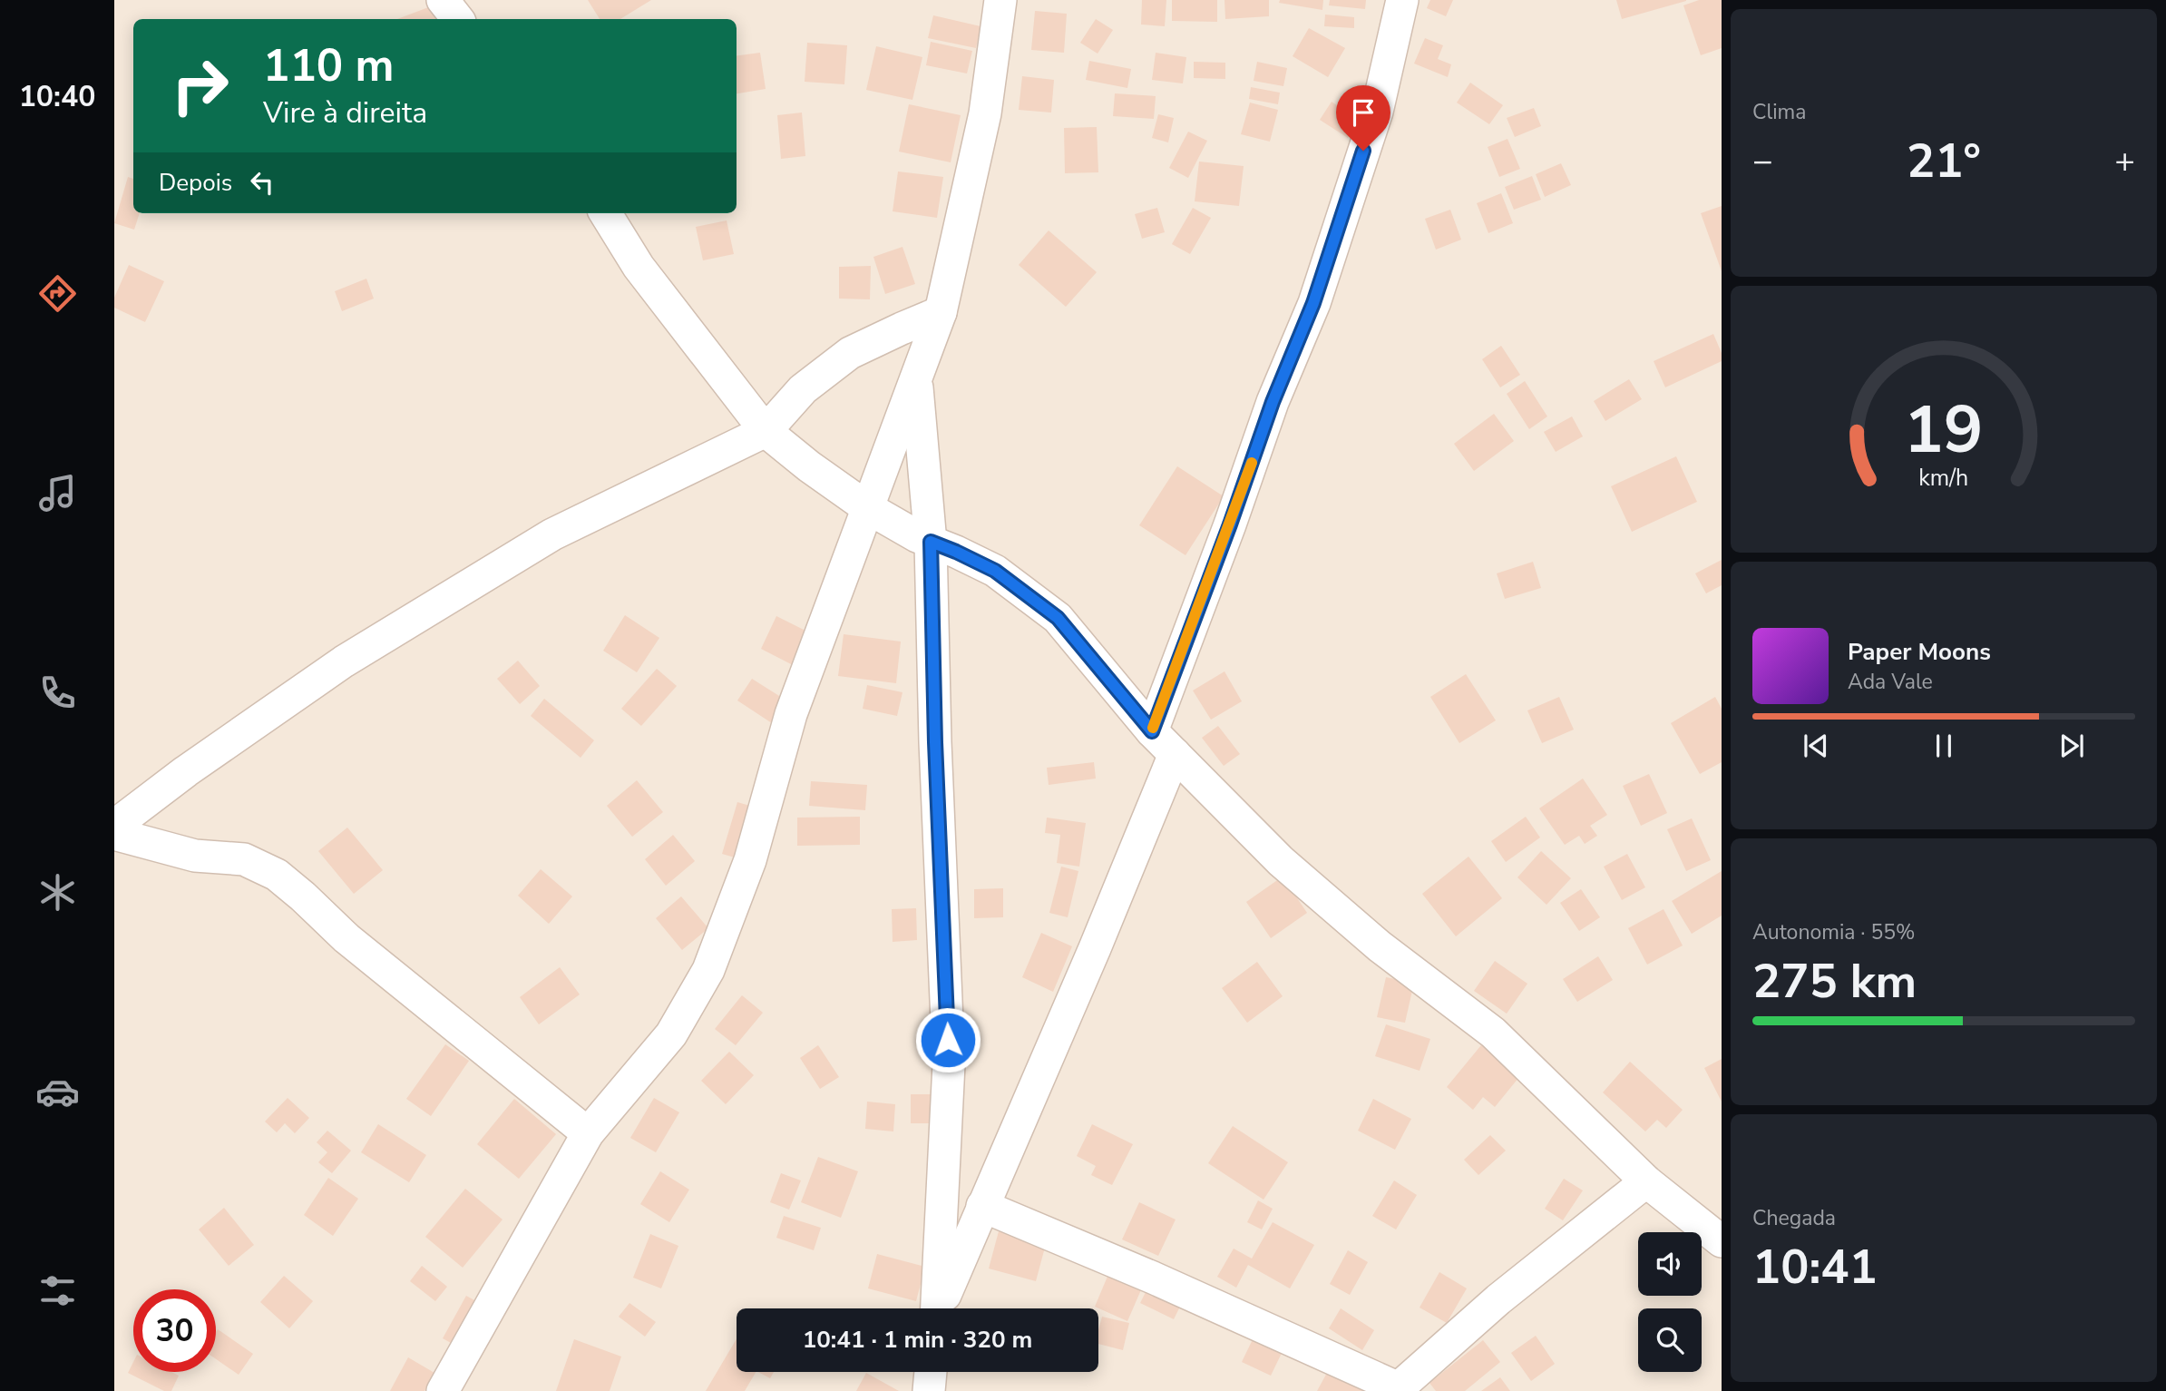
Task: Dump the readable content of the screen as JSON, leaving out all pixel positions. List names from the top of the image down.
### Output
{
  "page": {
    "tabs": "10:40",
    "tile": [
      "Clima",
      ["Autonomia · 55%", "275 km"],
      ["Chegada", "10:41"]
    ],
    "turn": ["110 m", "Vire à direita"],
    "heat": ["−", "21°", "+"],
    "then": "Depois",
    "song": ["Paper Moons", "Ada Vale"],
    "limit": "30",
    "trip": "10:41 · 1 min · 320 m",
    "gauge": ["19", "km/h"]
  }
}
